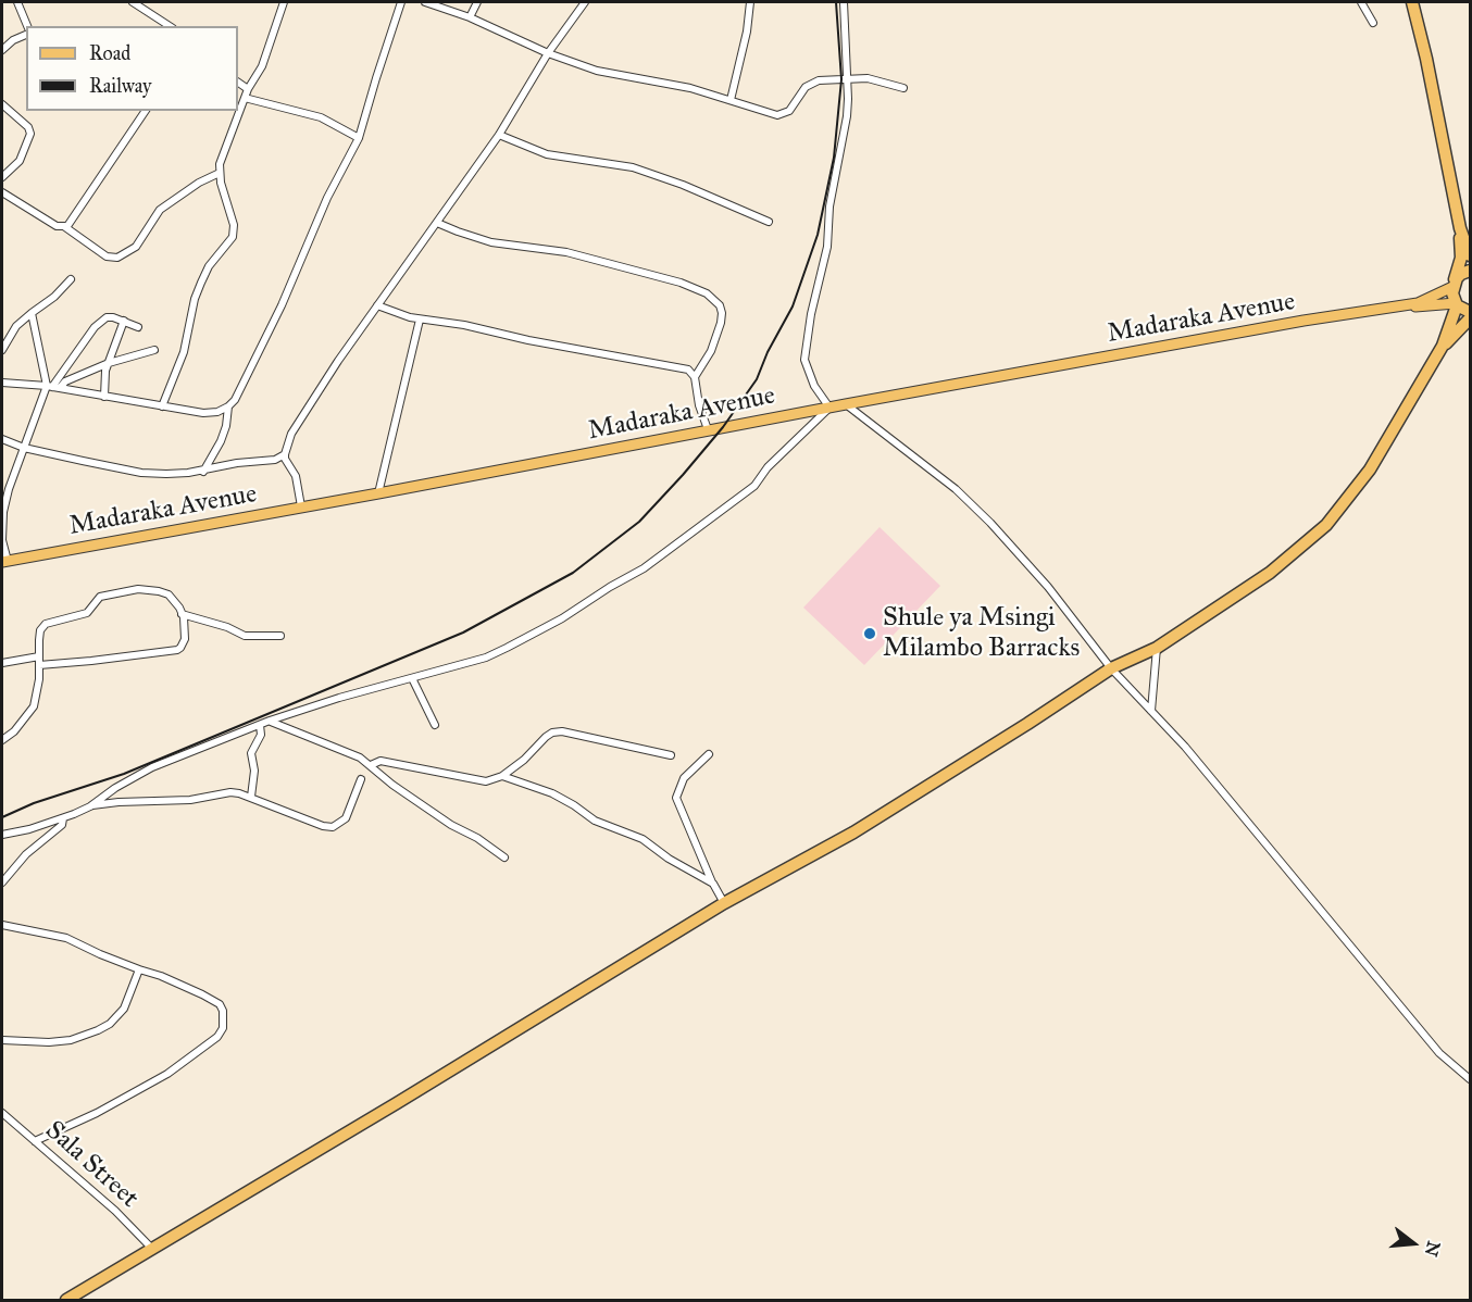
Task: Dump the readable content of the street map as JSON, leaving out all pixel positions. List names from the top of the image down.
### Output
{
  "streets": {
    "main road": ["Madaraka Avenue"],
    "street": ["Sala Street"]
  },
  "places": ["Shule ya Msingi Milambo Barracks"],
  "legend": ["Road", "Railway"],
  "north": "right"
}
